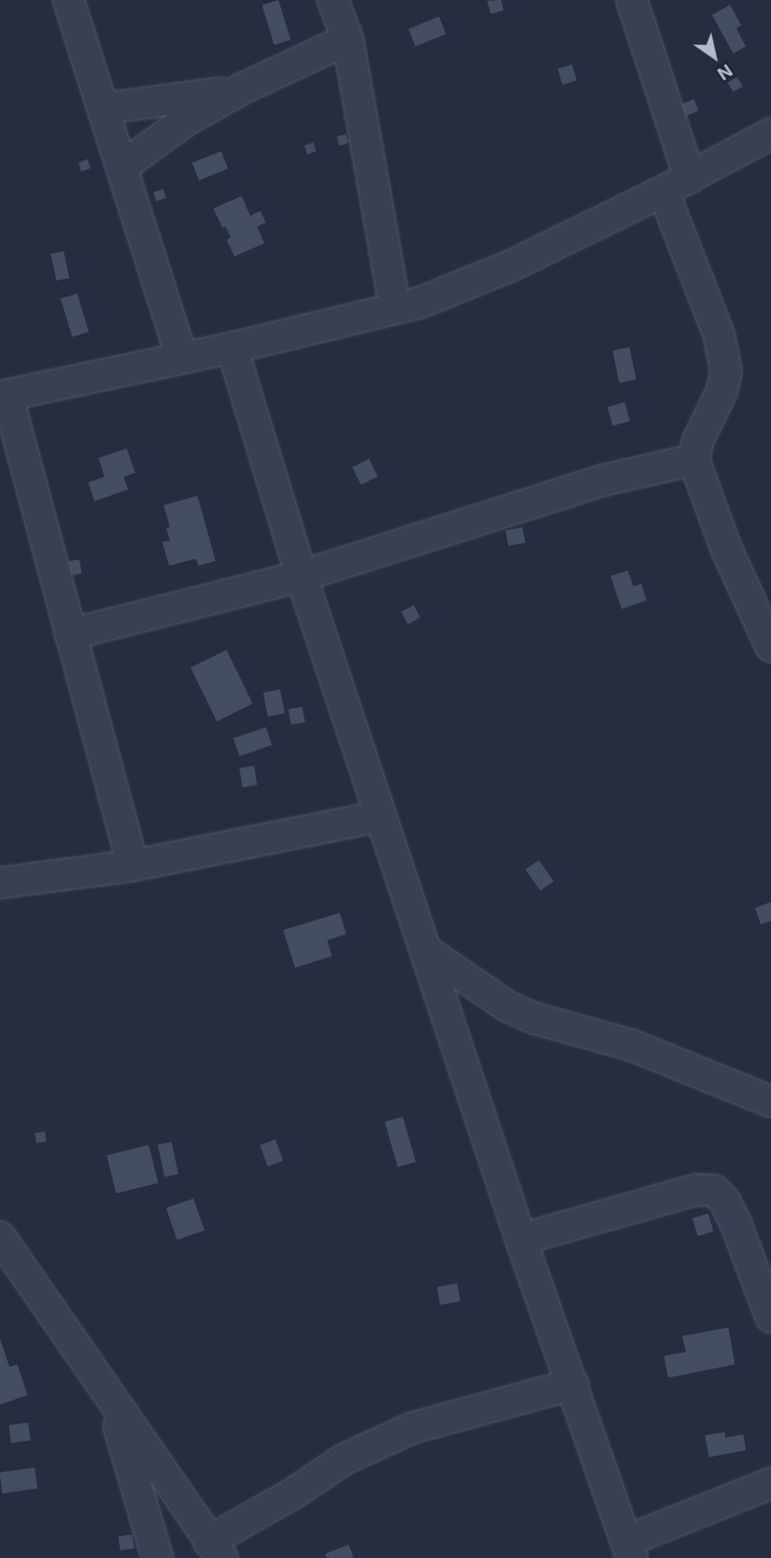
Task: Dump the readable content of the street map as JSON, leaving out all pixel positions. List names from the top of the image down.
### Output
{
  "north": "bottom right"
}
